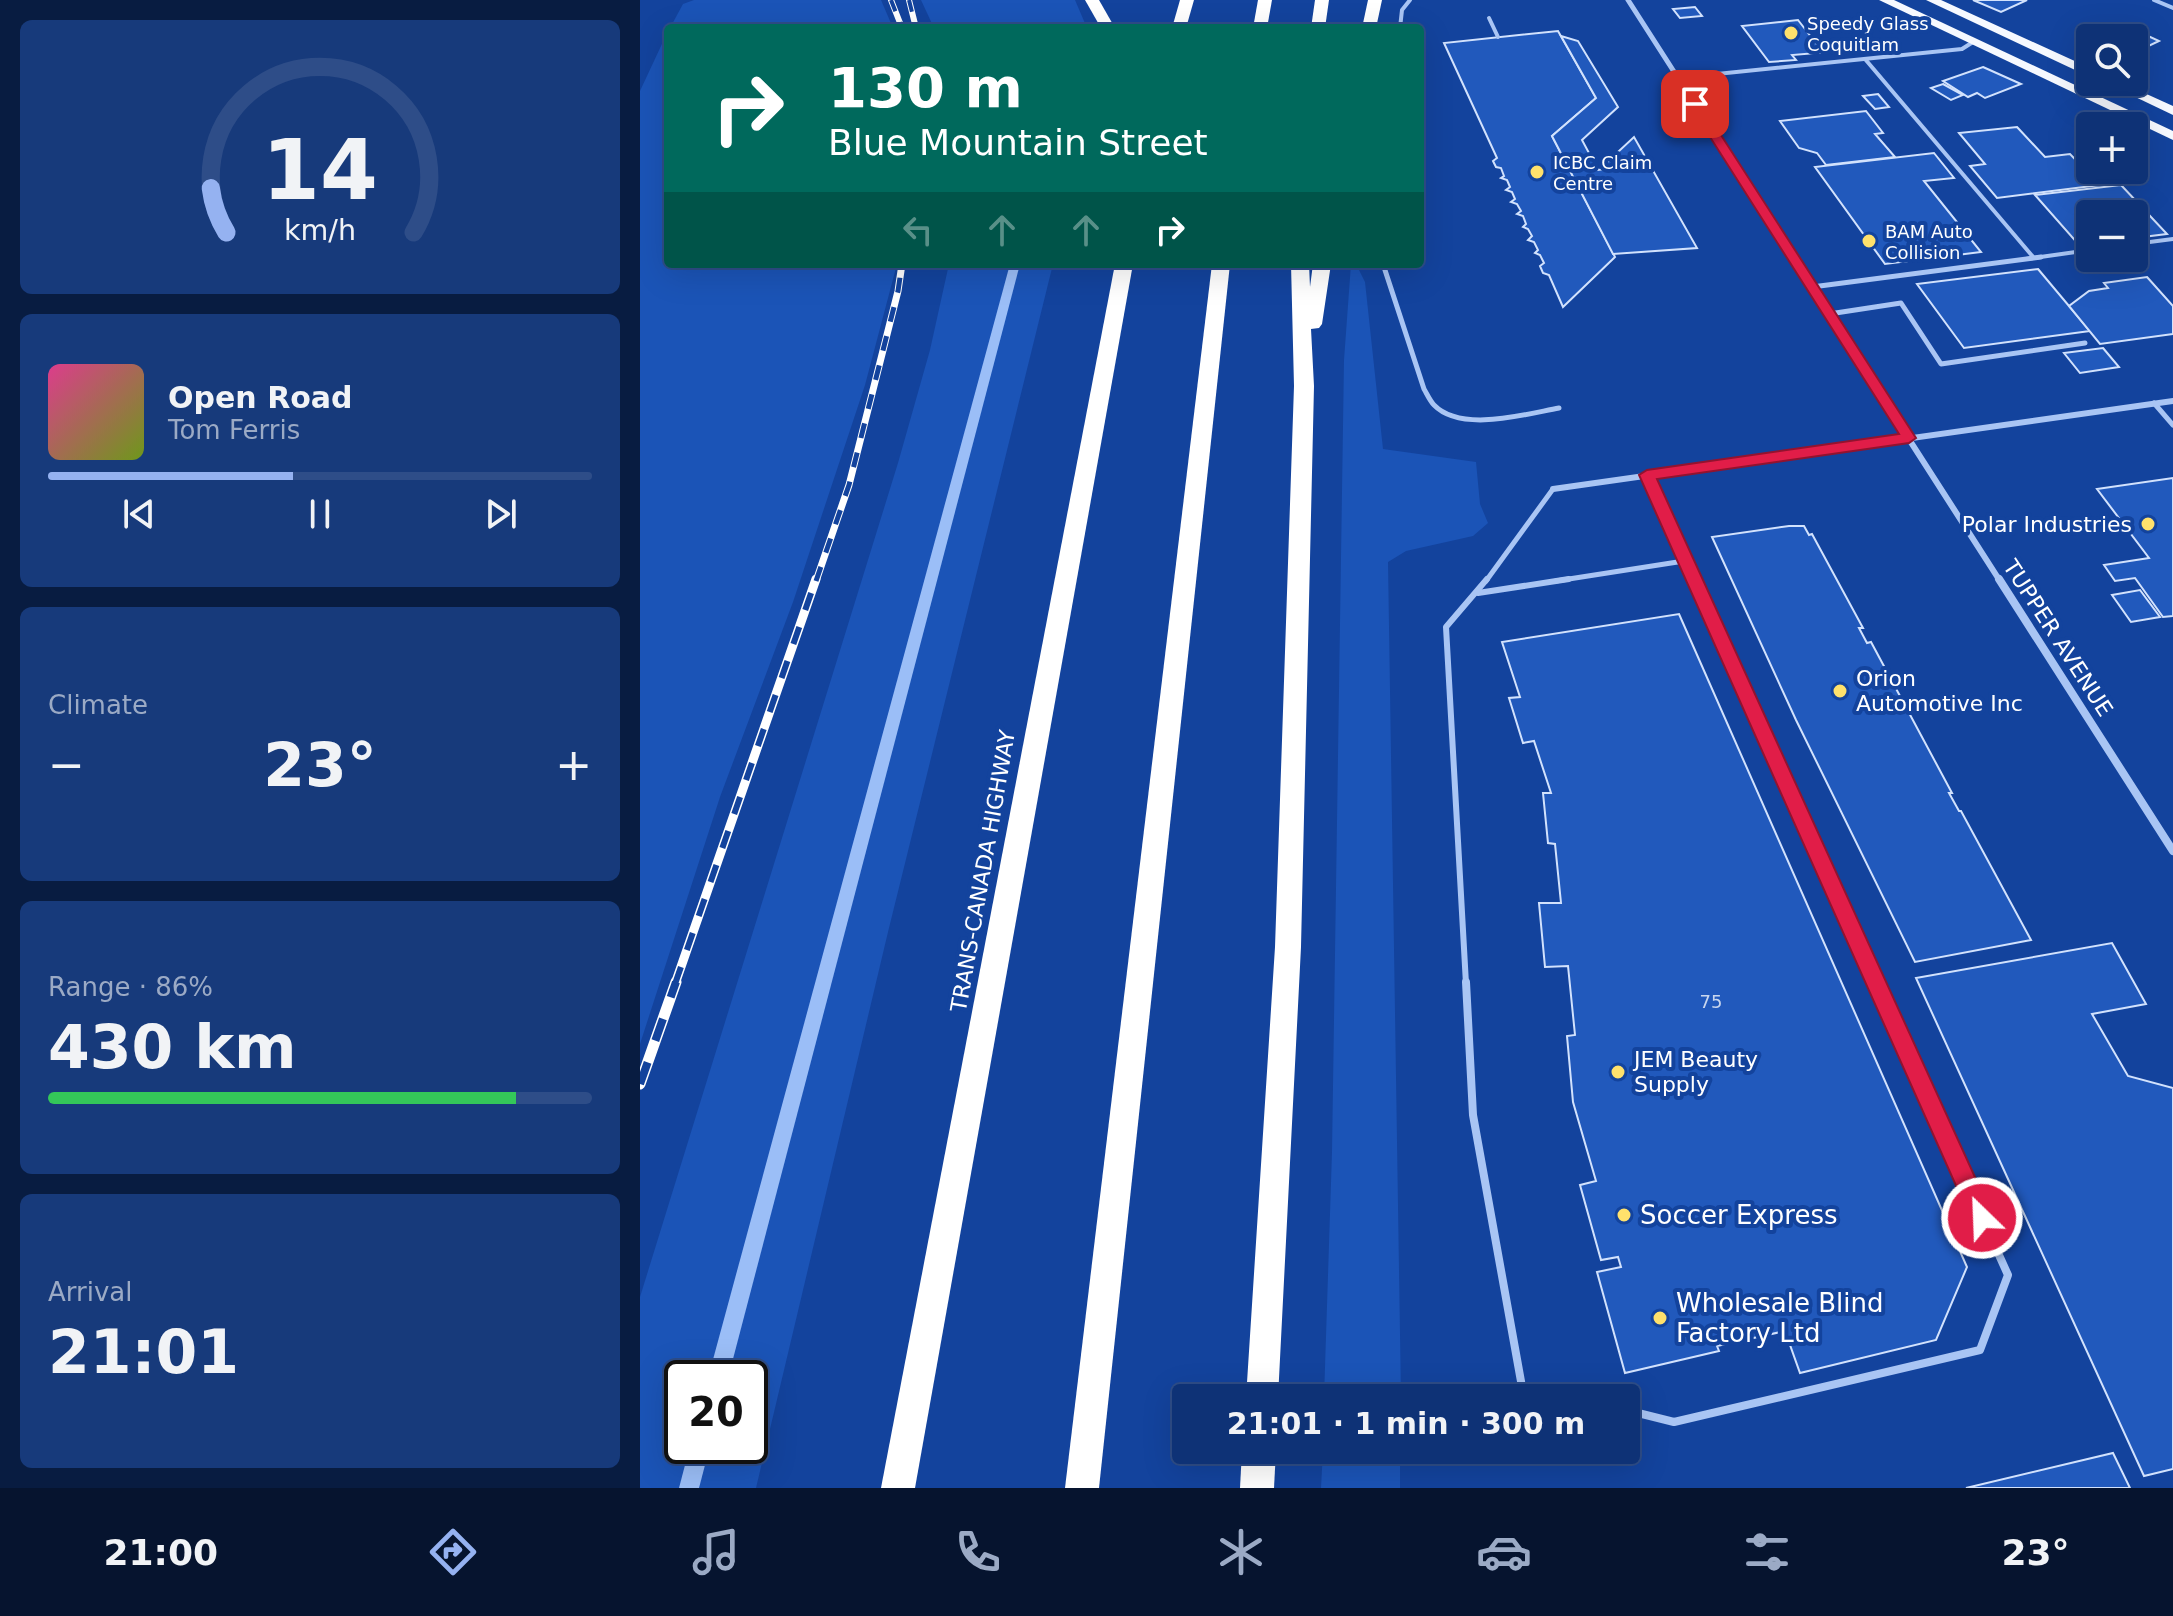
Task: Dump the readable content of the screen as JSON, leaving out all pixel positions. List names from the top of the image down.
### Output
{
  "streets": {
    "highway": ["TRANS-CANADA HIGHWAY"],
    "street": ["TUPPER AVENUE"]
  },
  "places": [
    "Speedy Glass Coquitlam",
    "ICBC Claim Centre",
    "BAM Auto Collision",
    "Polar Industries",
    "Orion Automotive Inc",
    "JEM Beauty Supply",
    "Soccer Express",
    "Wholesale Blind Factory Ltd"
  ],
  "house_numbers": ["75"],
  "page": {
    "map_buttons": ["+", "−"],
    "turn": ["130 m", "Blue Mountain Street"],
    "song": ["Open Road", "Tom Ferris"],
    "tile": [
      "Climate",
      ["Range · 86%", "430 km"],
      ["Arrival", "21:01"]
    ],
    "heat": ["−", "23°", "+"],
    "limit": "20",
    "trip": "21:01 · 1 min · 300 m",
    "tabs": ["21:00", "23°"],
    "gauge": ["14", "km/h"]
  }
}
